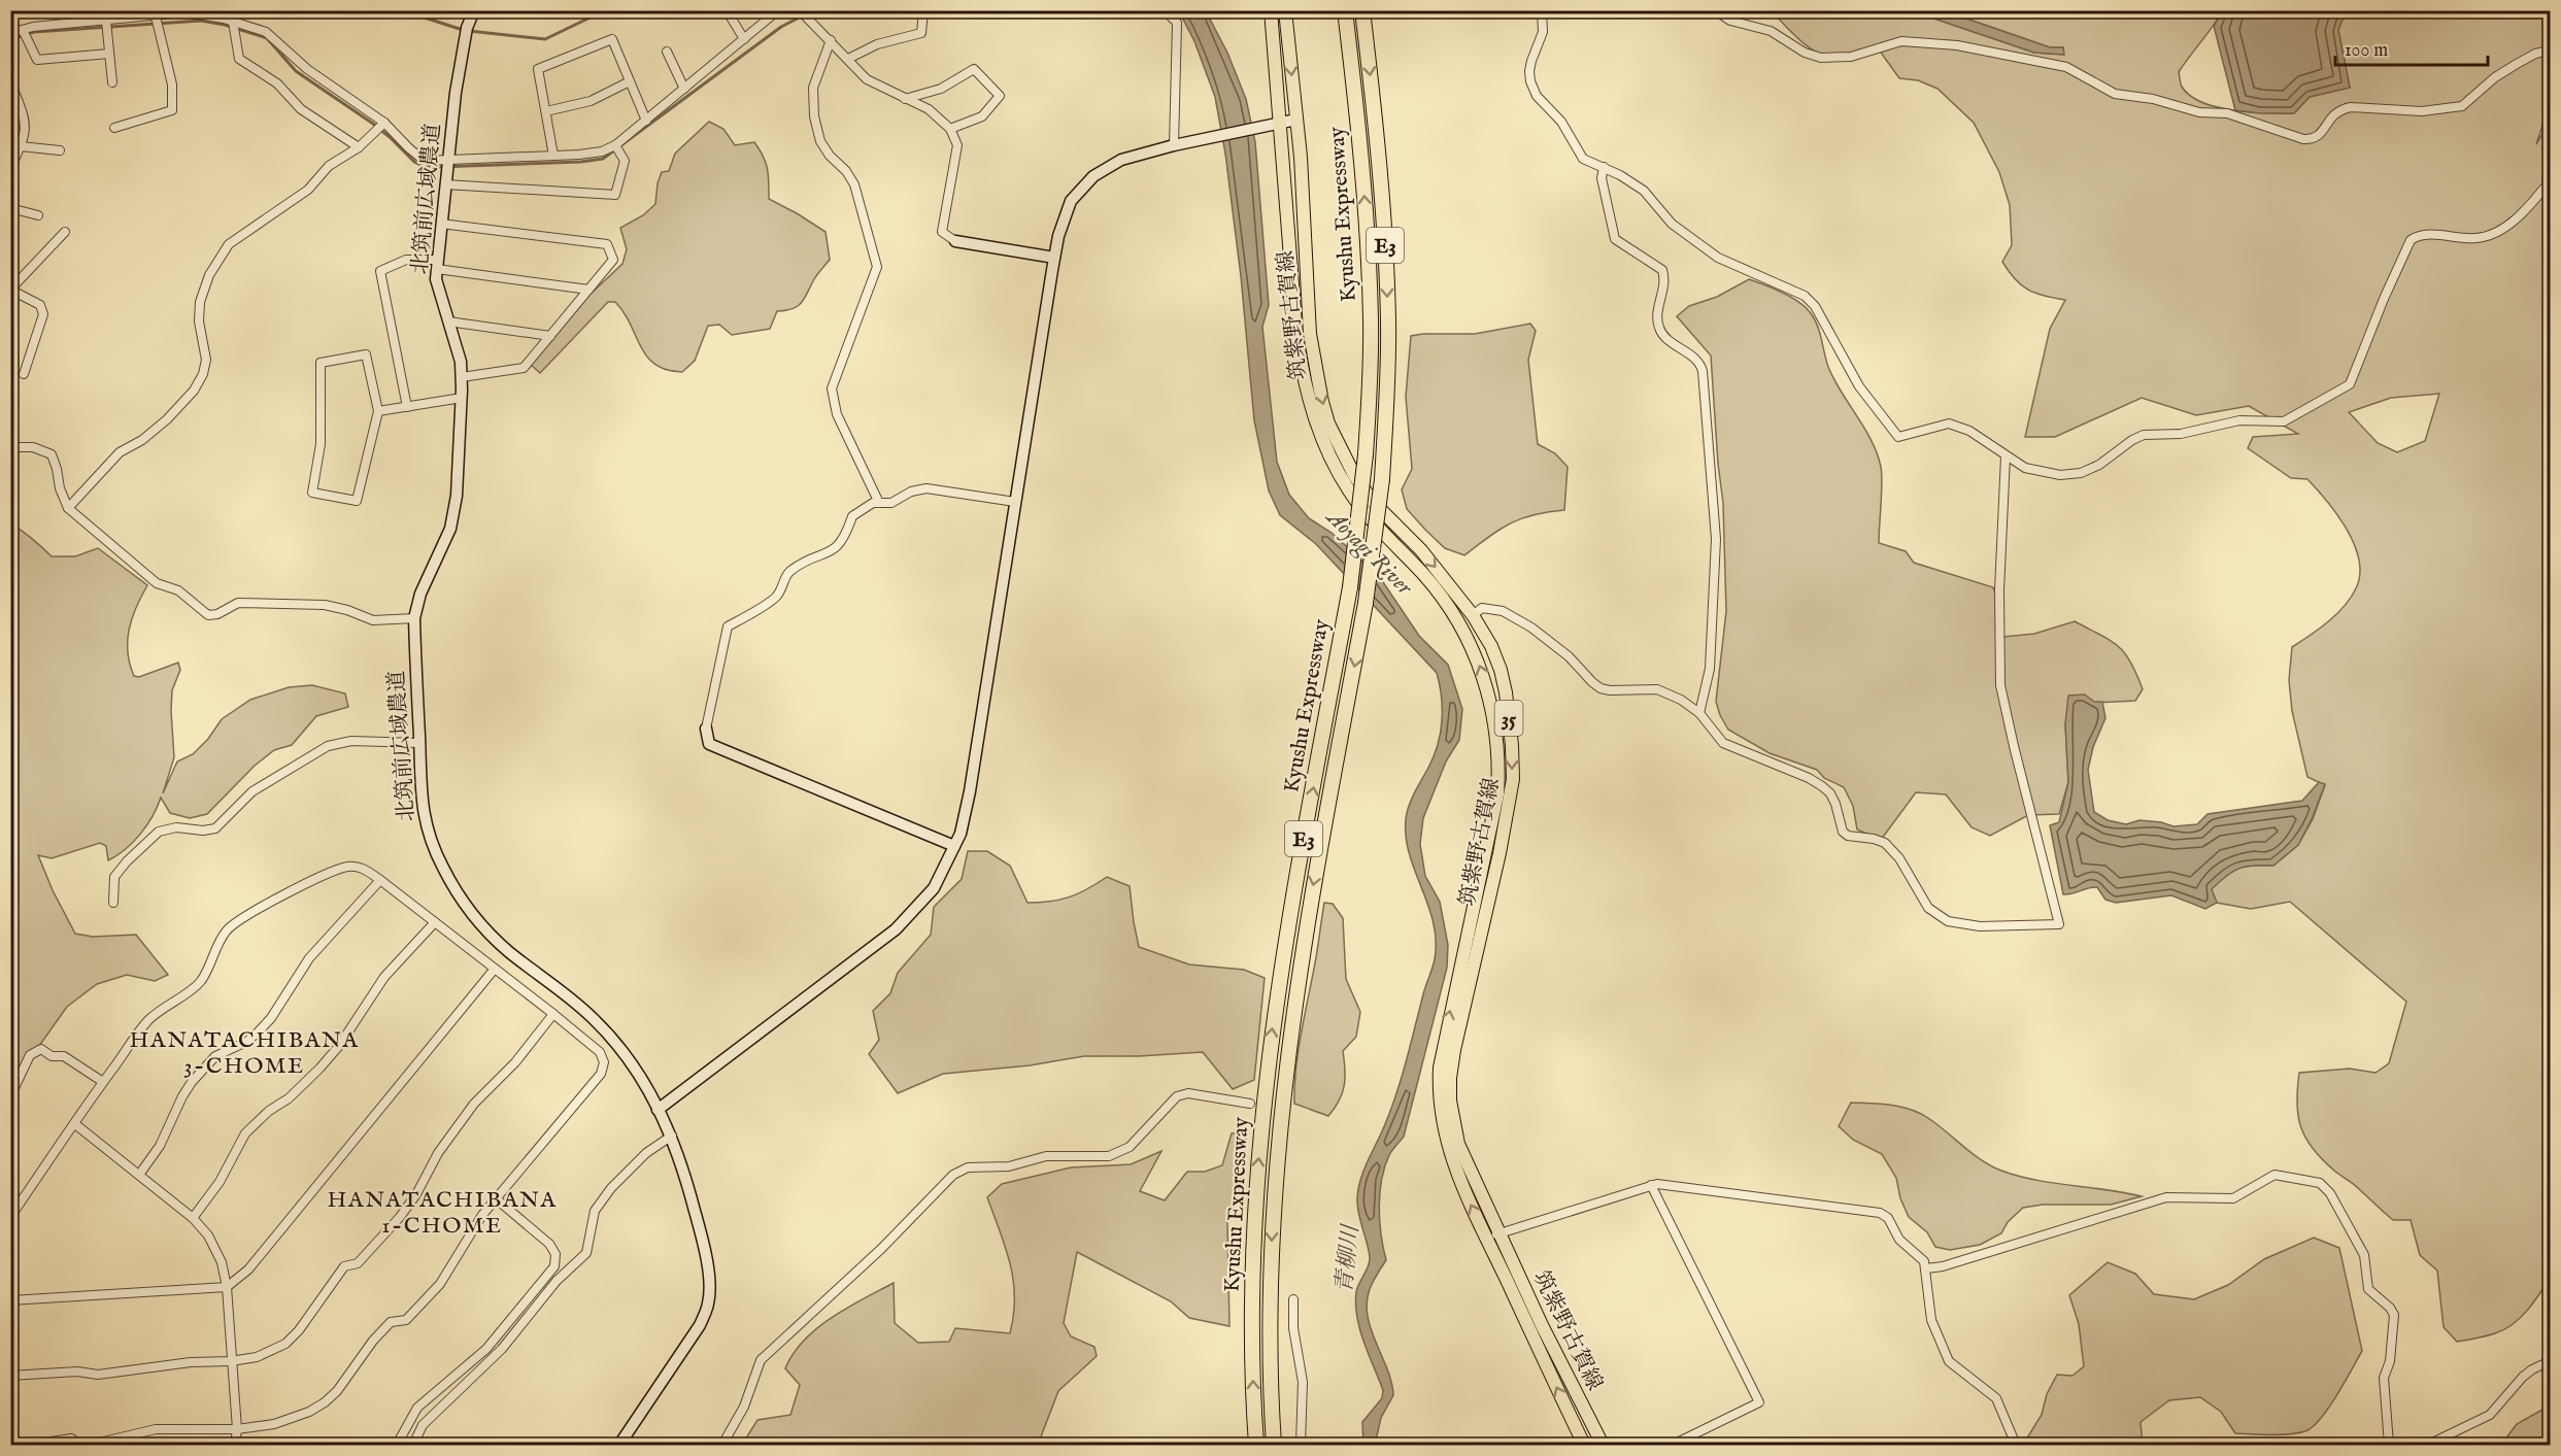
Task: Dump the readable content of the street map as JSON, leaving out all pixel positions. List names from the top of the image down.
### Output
{
  "streets": {
    "highway": ["Kyushu Expressway", "E3"],
    "main road": ["筑紫野古賀線", "35"],
    "street": ["北筑前広域農道"]
  },
  "districts": ["HANATACHIBANA 3-CHOME", "HANATACHIBANA 1-CHOME"],
  "water": ["Aoyagi River", "青柳川"],
  "scale_bar": "100 m"
}
